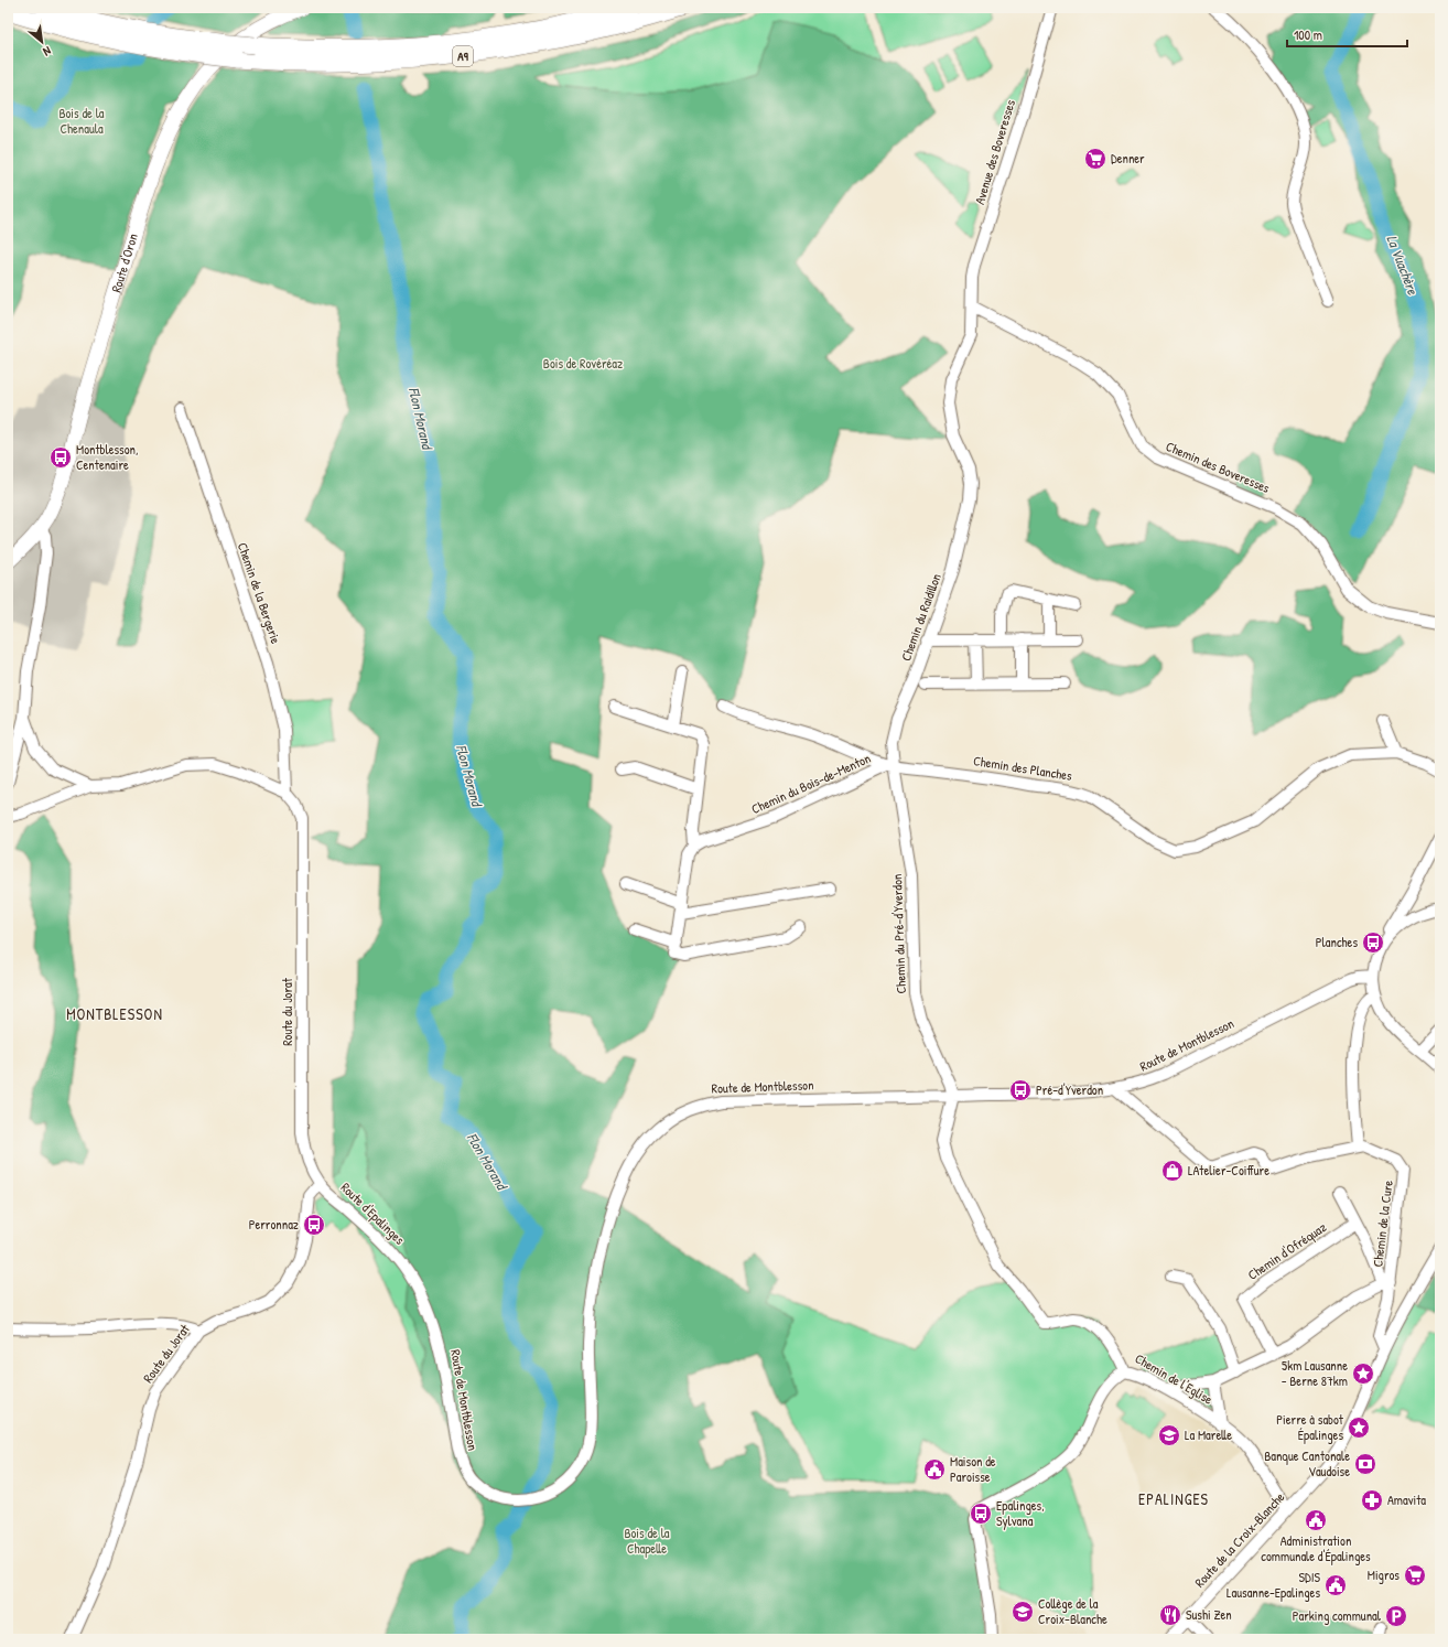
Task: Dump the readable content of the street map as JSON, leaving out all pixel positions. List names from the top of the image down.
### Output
{
  "streets": {
    "highway": ["A9"],
    "main road": ["Route d'Oron"],
    "street": [
      "Avenue des Boveresses",
      "Chemin des Boveresses",
      "Chemin de la Bergerie",
      "Chemin du Raidillon",
      "Chemin des Planches",
      "Chemin du Bois-de-Menton",
      "Chemin du Pré-d'Yverdon",
      "Route du Jorat",
      "Route de Montblesson",
      "Route d'Epalinges",
      "Chemin de la Cure",
      "Chemin d'Ofréquaz",
      "Chemin de l'Eglise",
      "Route de la Croix-Blanche"
    ]
  },
  "crossings": [
    ["Avenue des Boveresses", "Chemin des Boveresses"],
    ["Avenue des Boveresses", "Chemin du Raidillon"],
    ["Chemin des Boveresses", "Chemin du Raidillon"],
    ["Chemin de la Bergerie", "Route du Jorat"],
    ["Chemin du Raidillon", "Chemin des Planches"],
    ["Chemin du Raidillon", "Chemin du Bois-de-Menton"],
    ["Chemin du Raidillon", "Chemin du Pré-d'Yverdon"],
    ["Chemin des Planches", "Chemin du Bois-de-Menton"],
    ["Chemin des Planches", "Chemin du Pré-d'Yverdon"],
    ["Chemin du Bois-de-Menton", "Chemin du Pré-d'Yverdon"],
    ["Chemin du Pré-d'Yverdon", "Route de Montblesson"],
    ["Chemin du Pré-d'Yverdon", "Chemin de l'Eglise"],
    ["Route du Jorat", "Route d'Epalinges"],
    ["Route de Montblesson", "Route d'Epalinges"],
    ["Route de Montblesson", "Chemin de la Cure"],
    ["Route de Montblesson", "Chemin de l'Eglise"],
    ["Chemin de la Cure", "Route de la Croix-Blanche"],
    ["Chemin de l'Eglise", "Route de la Croix-Blanche"]
  ],
  "districts": ["MONTBLESSON", "EPALINGES"],
  "water": ["La Vuachère", "Flon Morand"],
  "parks": ["Bois de la Chenaula", "Bois de Rovéréaz", "Bois de la Chapelle"],
  "places": {
    "supermarket": ["Denner", "Migros"],
    "bus stop": [
      "Montblesson, Centenaire",
      "Planches",
      "Pré-d'Yverdon",
      "Perronnaz",
      "Epalinges, Sylvana"
    ],
    "shop": ["LAtelier-Coiffure"],
    "place": ["5km Lausanne - Berne 87km", "Pierre à sabot Épalinges"],
    "school or university": ["La Marelle", "Collège de la Croix-Blanche"],
    "bank": ["Banque Cantonale Vaudoise"],
    "public building": ["Maison de Paroisse", "Administration communale d'Épalinges", "SDIS Lausanne-Epalinges"],
    "pharmacy": ["Amavita"],
    "restaurant": ["Sushi Zen"],
    "parking": ["Parking communal"]
  },
  "scale_bar": "100 m",
  "north": "bottom right"
}
